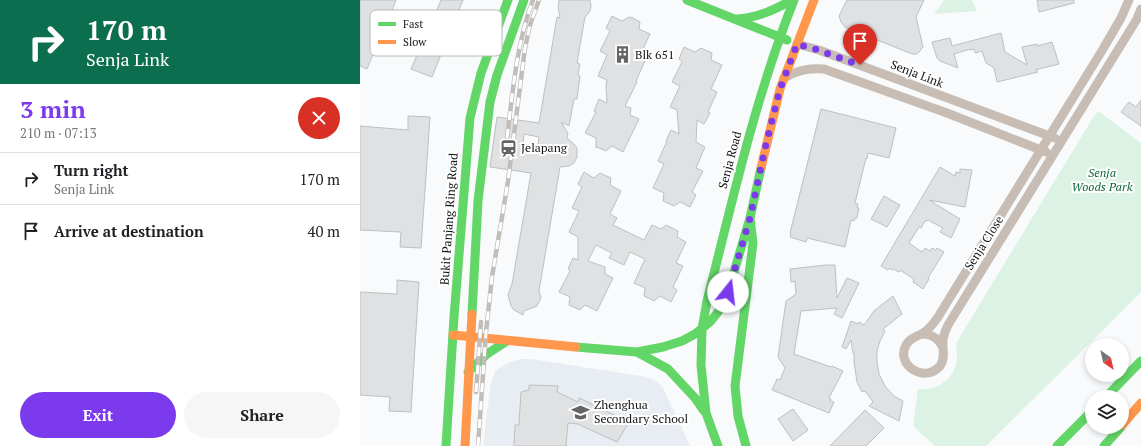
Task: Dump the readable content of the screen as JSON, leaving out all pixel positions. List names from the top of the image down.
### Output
{
  "streets": {
    "main road": ["Senja Link", "Senja Road", "Bukit Panjang Ring Road"],
    "street": ["Senja Close"]
  },
  "crossings": [
    ["Senja Link", "Senja Road"],
    ["Senja Link", "Senja Close"]
  ],
  "parks": ["Senja Woods Park"],
  "places": {
    "building": ["Blk 651"],
    "station": ["Jelapang"],
    "school or university": ["Zhenghua Secondary School"]
  },
  "legend": ["Fast", "Slow"],
  "north": "bottom right",
  "page": {
    "turn": ["170 m", "Senja Link"],
    "heading": ["3 min", "210 m · 07:13"],
    "list": [
      {
        "name": "Turn right",
        "note": "Senja Link",
        "value": "170 m"
      },
      {
        "name": "Arrive at destination",
        "value": "40 m"
      }
    ],
    "buttons": ["Exit", "Share"]
  }
}
